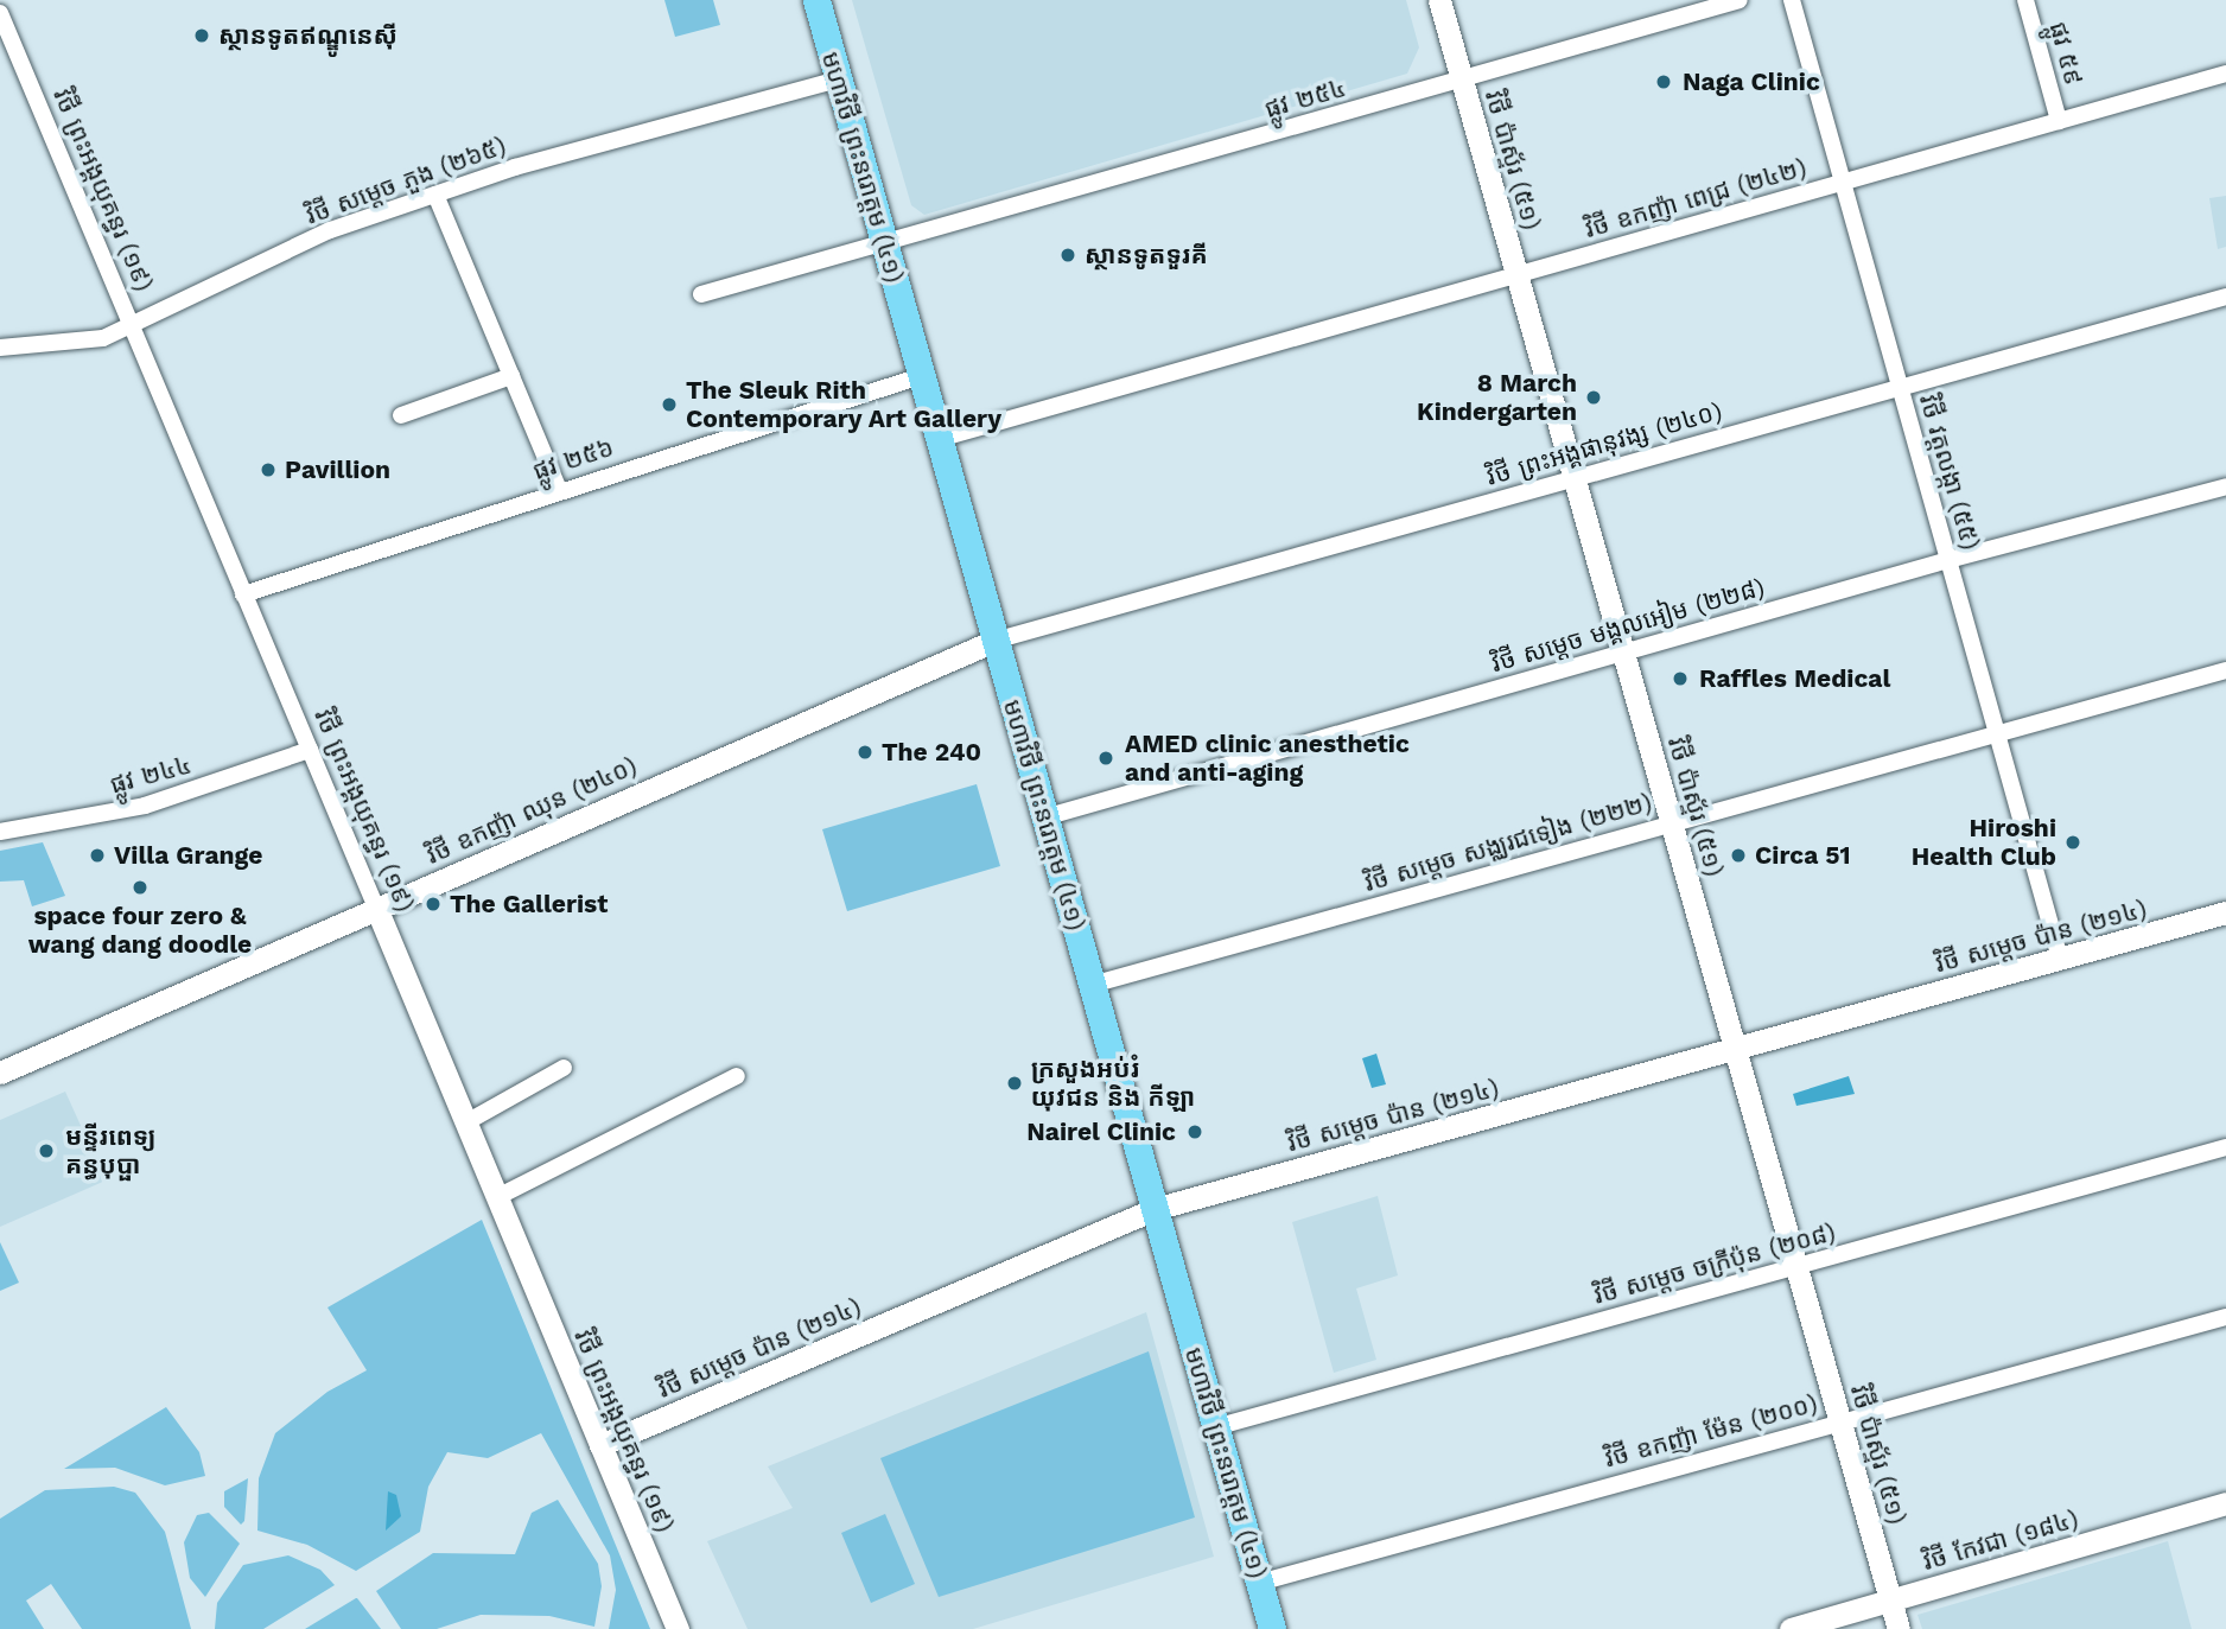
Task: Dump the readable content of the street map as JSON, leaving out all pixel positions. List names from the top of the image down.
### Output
{
  "streets": {
    "main road": ["មហាវិថី ព្រះនរោត្តម (៤១)"],
    "street": [
      "ផ្លូវ ៥៩",
      "ផ្លូវ ២៥៤",
      "វិថី ប៉ាស្ទ័រ (៥១)",
      "វិថី សម្តេច ភួង (២៦៥)",
      "វិថី ព្រះអង្គយុគន្ធរ (១៩)",
      "វិថី ឧកញ៉ា ពេជ្រ (២៤២)",
      "វិថី ព្រះអង្គផានុវង្ស (២៤០)",
      "ផ្លូវ ២៥៦",
      "វិថី វត្តលង្កា (៥៥)",
      "វិថី សម្តេច មង្គលអៀម (២២៨)",
      "ផ្លូវ ២៤៤",
      "វិថី ឧកញ៉ា ឈុន (២៤០)",
      "វិថី សម្តេច សង្ឈរជទៀង (២២២)",
      "វិថី សម្តេច ប៉ាន (២១៤)",
      "វិថី សម្តេច ចក្រីប៉ុន (២០៨)",
      "វិថី ឧកញ៉ា ម៉ែន (២០០)",
      "វិថី កែវជា (១៨៤)"
    ]
  },
  "crossings": [
    ["ផ្លូវ ៥៩", "វិថី ឧកញ៉ា ពេជ្រ (២៤២)"],
    ["ផ្លូវ ២៥៤", "វិថី ប៉ាស្ទ័រ (៥១)"],
    ["ផ្លូវ ២៥៤", "មហាវិថី ព្រះនរោត្តម (៤១)"],
    ["វិថី ប៉ាស្ទ័រ (៥១)", "វិថី ឧកញ៉ា ពេជ្រ (២៤២)"],
    ["វិថី ប៉ាស្ទ័រ (៥១)", "វិថី ព្រះអង្គផានុវង្ស (២៤០)"],
    ["វិថី ប៉ាស្ទ័រ (៥១)", "វិថី សម្តេច មង្គលអៀម (២២៨)"],
    ["វិថី ប៉ាស្ទ័រ (៥១)", "វិថី សម្តេច សង្ឈរជទៀង (២២២)"],
    ["វិថី ប៉ាស្ទ័រ (៥១)", "វិថី សម្តេច ប៉ាន (២១៤)"],
    ["វិថី ប៉ាស្ទ័រ (៥១)", "វិថី សម្តេច ចក្រីប៉ុន (២០៨)"],
    ["វិថី ប៉ាស្ទ័រ (៥១)", "វិថី ឧកញ៉ា ម៉ែន (២០០)"],
    ["វិថី ប៉ាស្ទ័រ (៥១)", "វិថី កែវជា (១៨៤)"],
    ["មហាវិថី ព្រះនរោត្តម (៤១)", "វិថី សម្តេច ភួង (២៦៥)"],
    ["មហាវិថី ព្រះនរោត្តម (៤១)", "វិថី ឧកញ៉ា ពេជ្រ (២៤២)"],
    ["មហាវិថី ព្រះនរោត្តម (៤១)", "វិថី ព្រះអង្គផានុវង្ស (២៤០)"],
    ["មហាវិថី ព្រះនរោត្តម (៤១)", "ផ្លូវ ២៥៦"],
    ["មហាវិថី ព្រះនរោត្តម (៤១)", "វិថី សម្តេច មង្គលអៀម (២២៨)"],
    ["មហាវិថី ព្រះនរោត្តម (៤១)", "វិថី ឧកញ៉ា ឈុន (២៤០)"],
    ["មហាវិថី ព្រះនរោត្តម (៤១)", "វិថី សម្តេច សង្ឈរជទៀង (២២២)"],
    ["មហាវិថី ព្រះនរោត្តម (៤១)", "វិថី សម្តេច ប៉ាន (២១៤)"],
    ["មហាវិថី ព្រះនរោត្តម (៤១)", "វិថី សម្តេច ចក្រីប៉ុន (២០៨)"],
    ["មហាវិថី ព្រះនរោត្តម (៤១)", "វិថី ឧកញ៉ា ម៉ែន (២០០)"],
    ["វិថី សម្តេច ភួង (២៦៥)", "វិថី ព្រះអង្គយុគន្ធរ (១៩)"],
    ["វិថី ព្រះអង្គយុគន្ធរ (១៩)", "ផ្លូវ ២៥៦"],
    ["វិថី ព្រះអង្គយុគន្ធរ (១៩)", "ផ្លូវ ២៤៤"],
    ["វិថី ព្រះអង្គយុគន្ធរ (១៩)", "វិថី ឧកញ៉ា ឈុន (២៤០)"],
    ["វិថី ព្រះអង្គយុគន្ធរ (១៩)", "វិថី សម្តេច ប៉ាន (២១៤)"],
    ["វិថី ឧកញ៉ា ពេជ្រ (២៤២)", "វិថី វត្តលង្កា (៥៥)"],
    ["វិថី ព្រះអង្គផានុវង្ស (២៤០)", "វិថី វត្តលង្កា (៥៥)"],
    ["វិថី ព្រះអង្គផានុវង្ស (២៤០)", "វិថី ឧកញ៉ា ឈុន (២៤០)"],
    ["វិថី វត្តលង្កា (៥៥)", "វិថី សម្តេច មង្គលអៀម (២២៨)"],
    ["វិថី វត្តលង្កា (៥៥)", "វិថី សម្តេច សង្ឈរជទៀង (២២២)"],
    ["វិថី វត្តលង្កា (៥៥)", "វិថី សម្តេច ប៉ាន (២១៤)"]
  ],
  "places": [
    "ស្ថានទូតឥណ្ឌូនេស៊ី",
    "Naga Clinic",
    "ស្ថានទូតទួរគី",
    "8 March Kindergarten",
    "The Sleuk Rith Contemporary Art Gallery",
    "Pavillion",
    "Raffles Medical",
    "The 240",
    "AMED clinic anesthetic and anti-aging",
    "Hiroshi Health Club",
    "Villa Grange",
    "Circa 51",
    "space four zero & wang dang doodle",
    "The Gallerist",
    "ក្រសួងអប់រំ យុវជន និង កីឡា",
    "Nairel Clinic",
    "មន្ទីរពេទ្យ គន្ធបុប្ផា"
  ]
}
